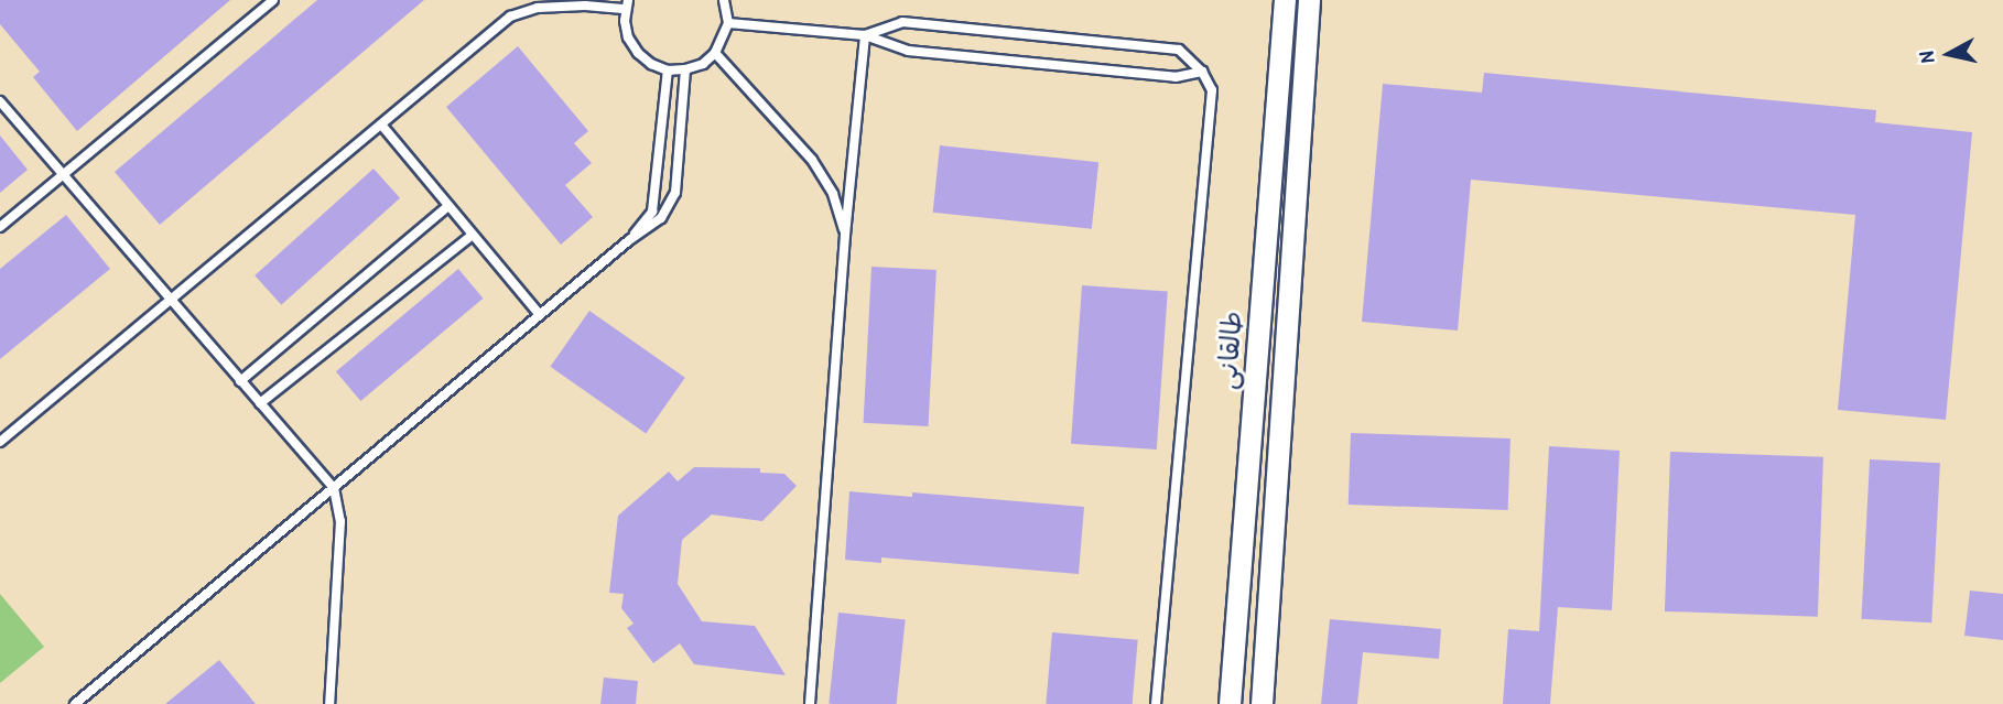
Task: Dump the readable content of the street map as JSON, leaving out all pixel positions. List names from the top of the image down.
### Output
{
  "streets": {
    "street": ["طالقانی"]
  },
  "north": "left"
}
